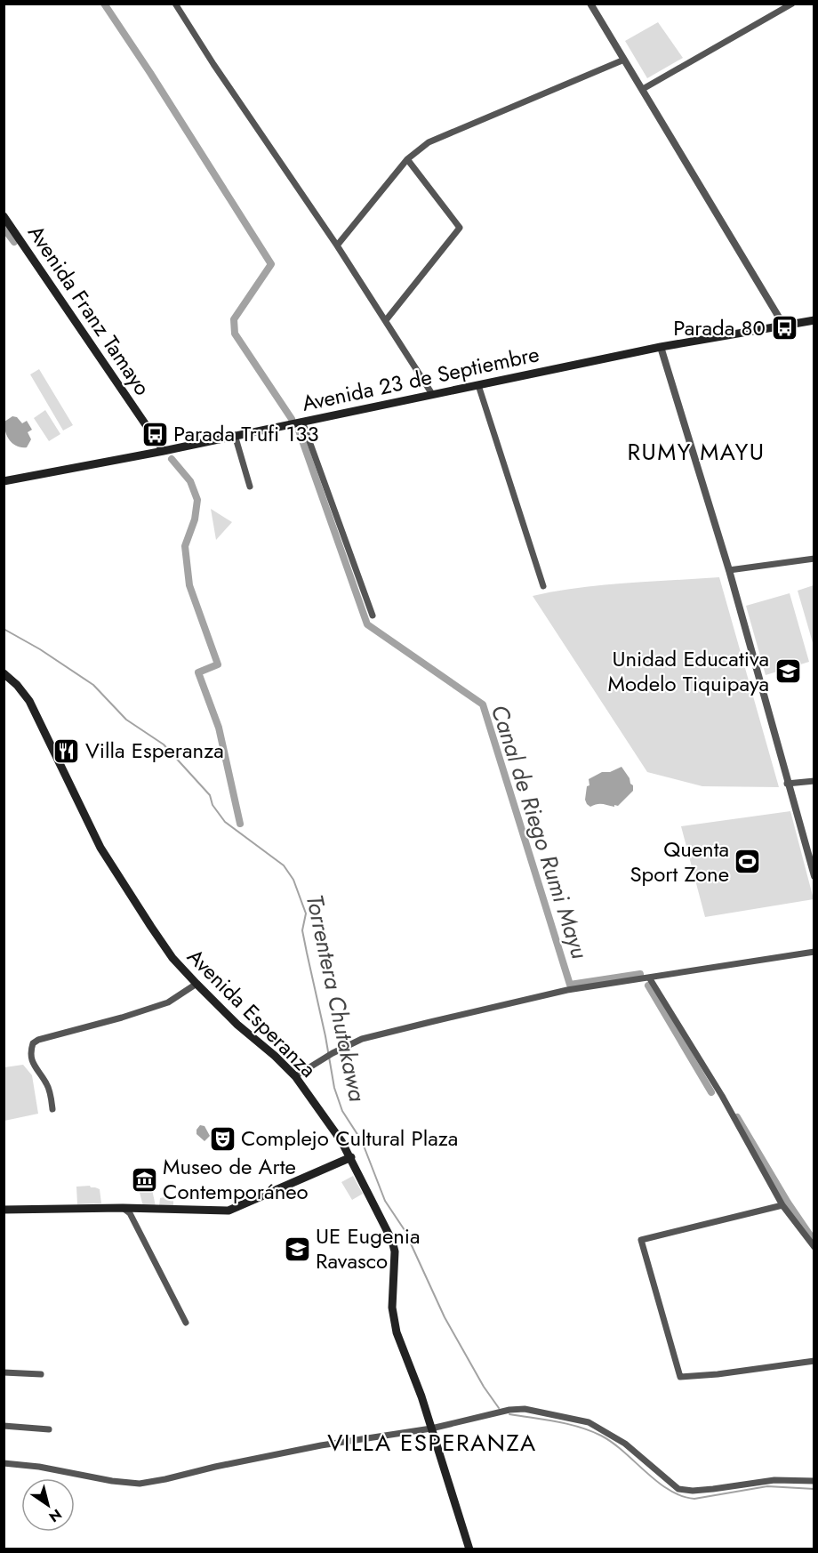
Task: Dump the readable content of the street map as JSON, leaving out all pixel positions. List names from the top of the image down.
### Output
{
  "streets": {
    "main road": ["Avenida Franz Tamayo", "Avenida 23 de Septiembre", "Avenida Esperanza"]
  },
  "crossings": [
    ["Avenida Franz Tamayo", "Avenida 23 de Septiembre"]
  ],
  "districts": ["RUMY MAYU", "VILLA ESPERANZA"],
  "water": ["Canal de Riego Rumi Mayu", "Torrentera Chutakawa"],
  "places": {
    "bus stop": ["Parada 80", "Parada Trufi 133"],
    "school or university": ["Unidad Educativa Modelo Tiquipaya", "UE Eugenia Ravasco"],
    "restaurant": ["Villa Esperanza"],
    "sports": ["Quenta Sport Zone"],
    "theatre": ["Complejo Cultural Plaza"],
    "museum": ["Museo de Arte Contemporáneo"]
  },
  "north": "bottom right"
}
